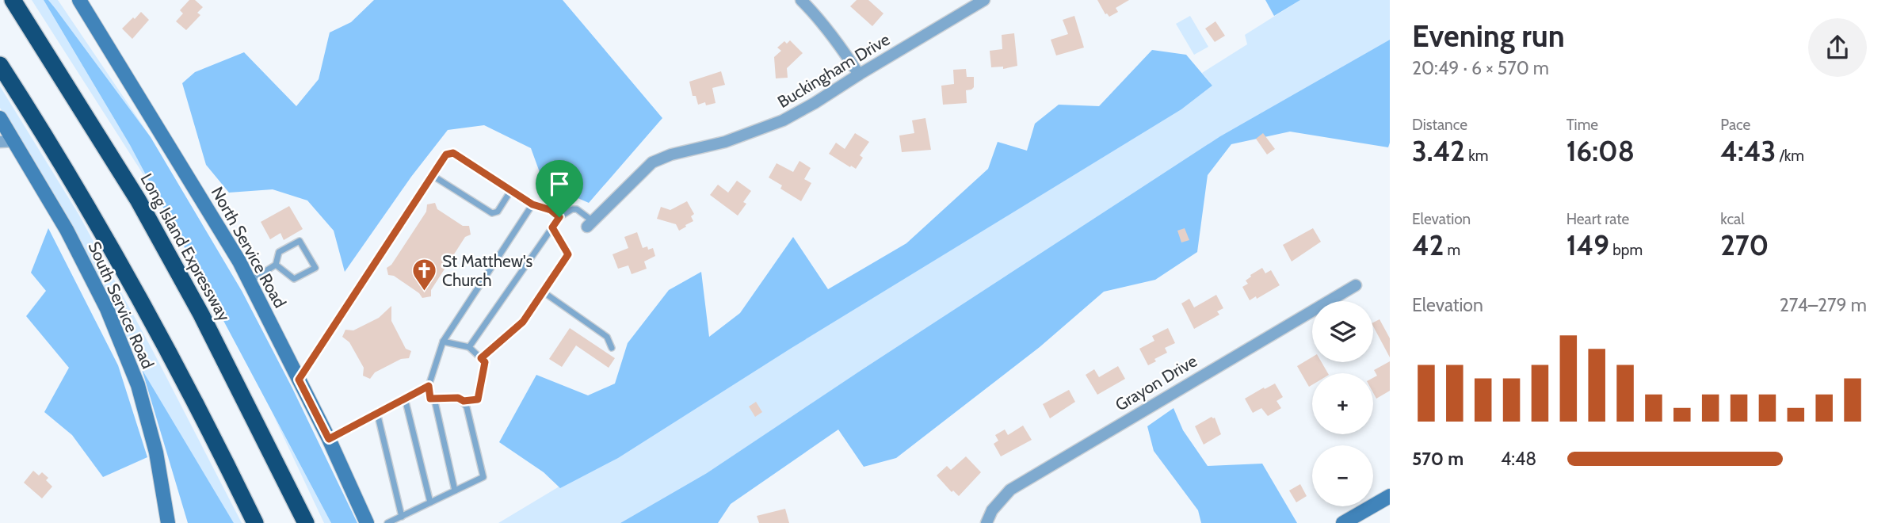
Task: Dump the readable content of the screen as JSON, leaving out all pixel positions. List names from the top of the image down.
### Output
{
  "streets": {
    "highway": ["Long Island Expressway"],
    "main road": ["North Service Road", "South Service Road"],
    "street": ["Buckingham Drive", "Grayon Drive"]
  },
  "places": {
    "church": ["St Matthew's Church"]
  },
  "page": {
    "heading": ["Evening run", "20:49 · 6 × 570 m"],
    "stats": [
      ["Distance", "3.42 km"],
      ["Time", "16:08"],
      ["Pace", "4:43 /km"],
      ["Elevation", "42 m"],
      ["Heart rate", "149 bpm"],
      ["kcal", "270"]
    ],
    "chart": ["Elevation", "274–279 m"],
    "map_buttons": ["+", "−"],
    "list": [
      {
        "name": "570 m",
        "note": "4:48"
      }
    ]
  }
}
